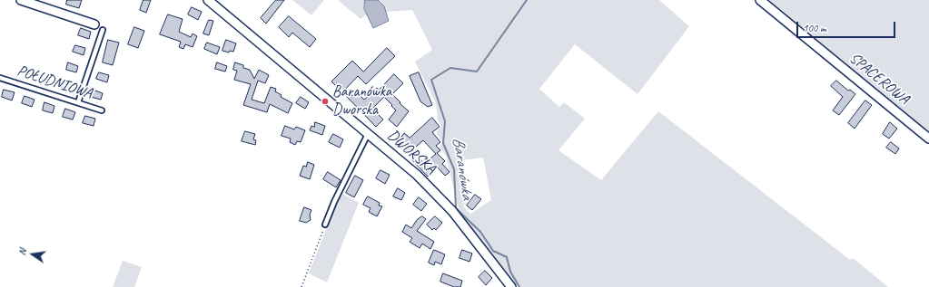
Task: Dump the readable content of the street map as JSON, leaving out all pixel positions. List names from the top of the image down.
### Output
{
  "streets": {
    "street": ["SPACEROWA", "DWORSKA"],
    "lane": ["POŁUDNIOWA"]
  },
  "water": ["Baranówka"],
  "places": ["Baranówka Dworska"],
  "scale_bar": "100 m",
  "north": "left"
}
